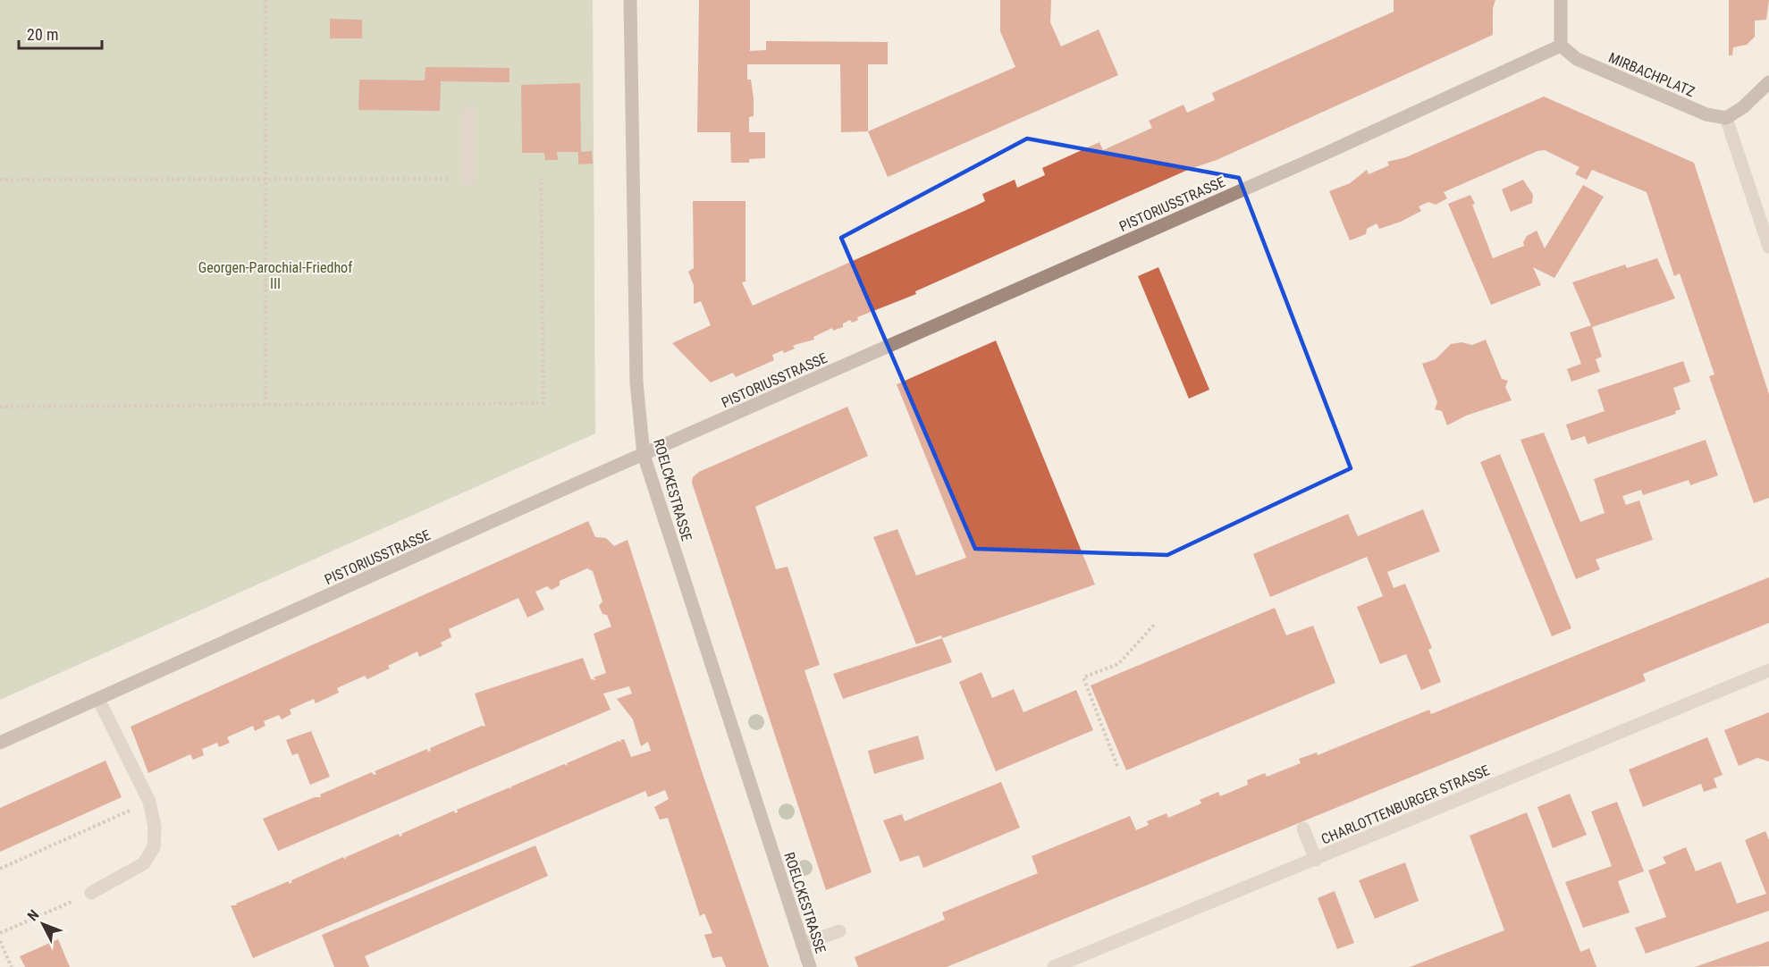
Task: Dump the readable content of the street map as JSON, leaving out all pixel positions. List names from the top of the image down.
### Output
{
  "streets": {
    "street": [
      "MIRBACHPLATZ",
      "PISTORIUSSTRASSE",
      "ROELCKESTRASSE",
      "CHARLOTTENBURGER STRASSE"
    ]
  },
  "crossings": [
    ["MIRBACHPLATZ", "PISTORIUSSTRASSE"],
    ["PISTORIUSSTRASSE", "ROELCKESTRASSE"]
  ],
  "parks": ["Georgen-Parochial-Friedhof III"],
  "scale_bar": "20 m",
  "north": "top left"
}
